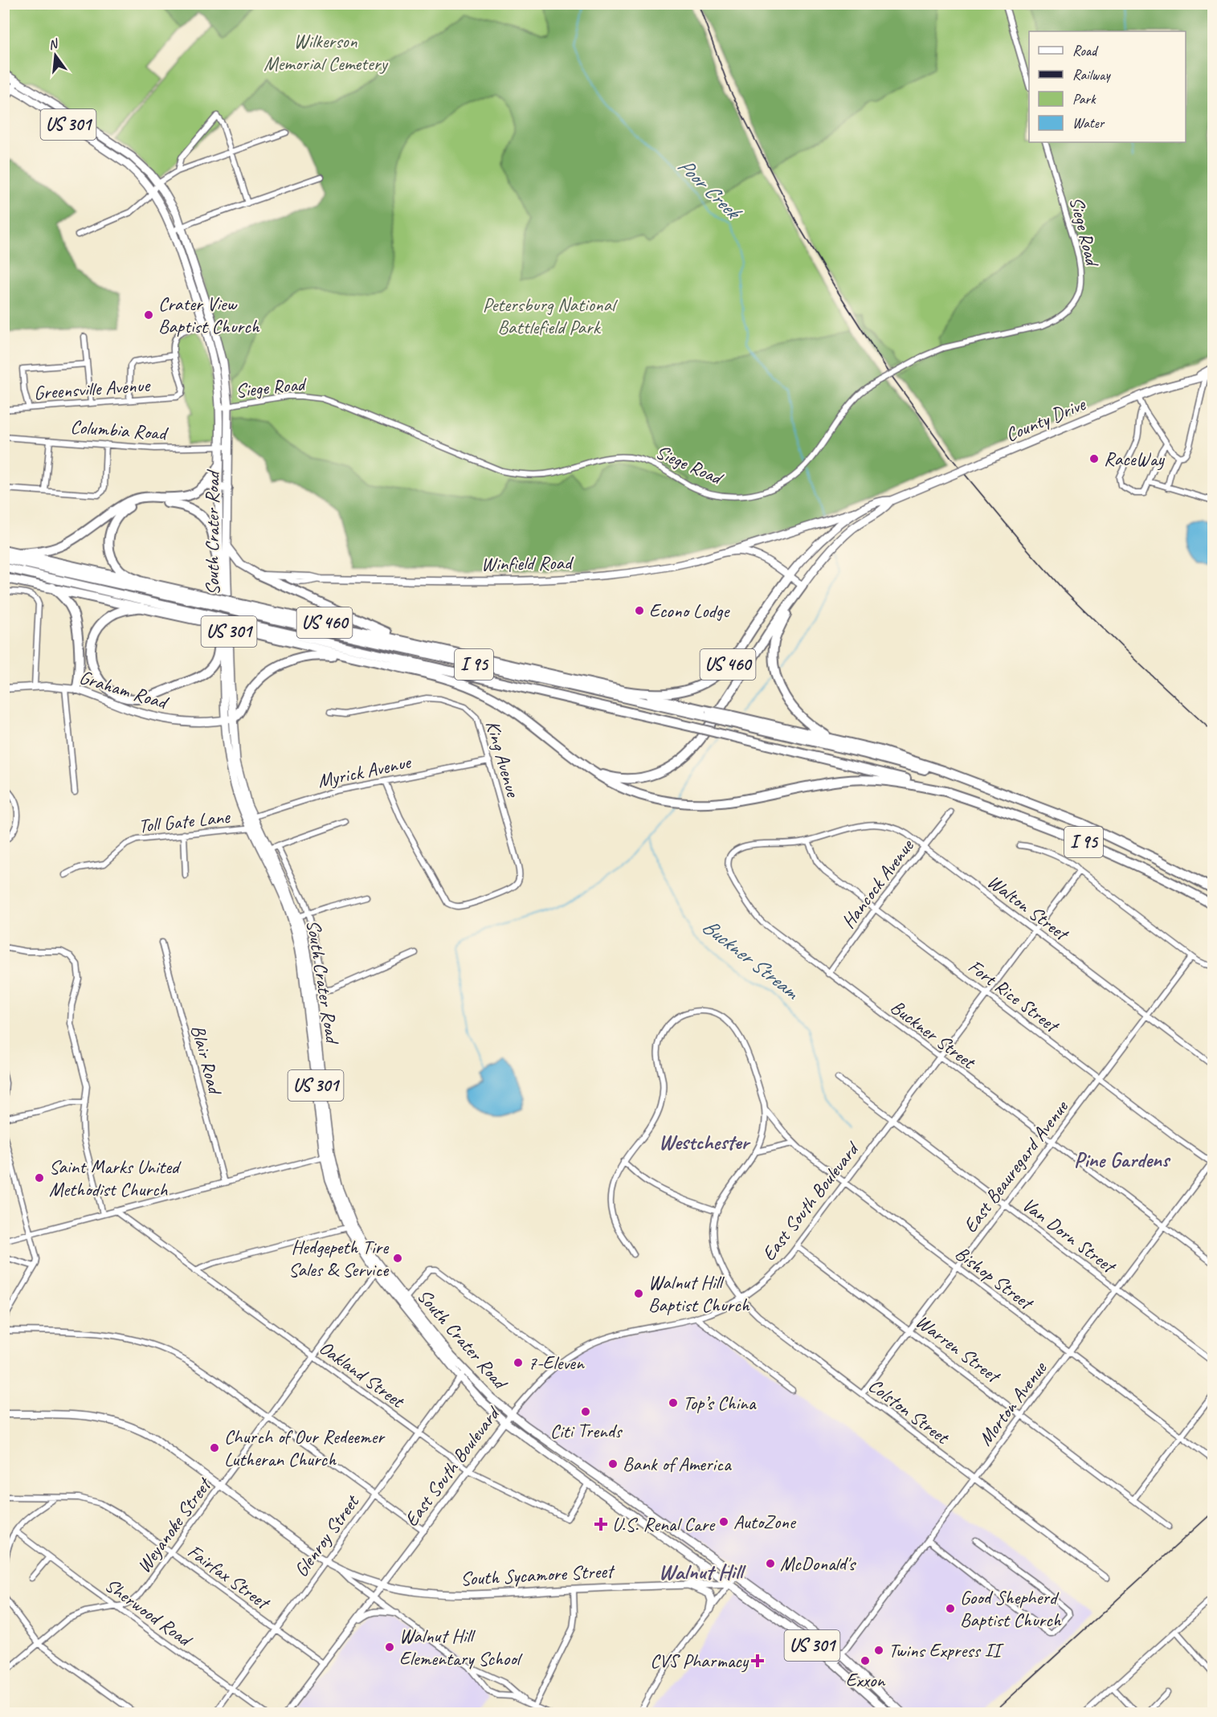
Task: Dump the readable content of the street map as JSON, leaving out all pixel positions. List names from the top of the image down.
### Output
{
  "streets": {
    "highway": ["US 460", "I 95"],
    "main road": [
      "US 301",
      "County Drive",
      "South Crater Road",
      "Winfield Road",
      "Graham Road",
      "South Sycamore Street"
    ],
    "street": [
      "Siege Road",
      "Greensville Avenue",
      "Columbia Road",
      "King Avenue",
      "Myrick Avenue",
      "Toll Gate Lane",
      "Hancock Avenue",
      "Walton Street",
      "Fort Rice Street",
      "Buckner Street",
      "Blair Road",
      "East Beauregard Avenue",
      "East South Boulevard",
      "Van Dorn Street",
      "Bishop Street",
      "Warren Street",
      "Oakland Street",
      "Morton Avenue",
      "Colston Street",
      "Weyanoke Street",
      "Glenroy Street",
      "Fairfax Street",
      "Sherwood Road"
    ]
  },
  "crossings": [
    ["Siege Road", "South Crater Road"],
    ["County Drive", "US 460"],
    ["Columbia Road", "South Crater Road"],
    ["South Crater Road", "Graham Road"],
    ["South Crater Road", "Myrick Avenue"],
    ["South Crater Road", "Toll Gate Lane"],
    ["South Crater Road", "East South Boulevard"],
    ["South Crater Road", "Oakland Street"],
    ["South Crater Road", "Morton Avenue"],
    ["South Crater Road", "Weyanoke Street"],
    ["South Crater Road", "Glenroy Street"],
    ["South Crater Road", "South Sycamore Street"],
    ["US 460", "I 95"],
    ["King Avenue", "Myrick Avenue"],
    ["Hancock Avenue", "Walton Street"],
    ["Hancock Avenue", "Fort Rice Street"],
    ["Hancock Avenue", "Buckner Street"],
    ["Walton Street", "Fort Rice Street"],
    ["Walton Street", "Buckner Street"],
    ["Walton Street", "East Beauregard Avenue"],
    ["Walton Street", "East South Boulevard"],
    ["Fort Rice Street", "Buckner Street"],
    ["Fort Rice Street", "East Beauregard Avenue"],
    ["Fort Rice Street", "East South Boulevard"],
    ["Fort Rice Street", "Morton Avenue"],
    ["Buckner Street", "East Beauregard Avenue"],
    ["Buckner Street", "East South Boulevard"],
    ["Buckner Street", "Morton Avenue"],
    ["East Beauregard Avenue", "Van Dorn Street"],
    ["East Beauregard Avenue", "Bishop Street"],
    ["East Beauregard Avenue", "Warren Street"],
    ["East Beauregard Avenue", "Colston Street"],
    ["East South Boulevard", "Van Dorn Street"],
    ["East South Boulevard", "Bishop Street"],
    ["East South Boulevard", "Warren Street"],
    ["East South Boulevard", "Oakland Street"],
    ["East South Boulevard", "Colston Street"],
    ["East South Boulevard", "South Sycamore Street"],
    ["East South Boulevard", "Fairfax Street"],
    ["Van Dorn Street", "Morton Avenue"],
    ["Bishop Street", "Morton Avenue"],
    ["Warren Street", "Morton Avenue"],
    ["Oakland Street", "Weyanoke Street"],
    ["Oakland Street", "Glenroy Street"],
    ["Morton Avenue", "Colston Street"],
    ["Weyanoke Street", "South Sycamore Street"],
    ["Weyanoke Street", "Fairfax Street"],
    ["Weyanoke Street", "Sherwood Road"],
    ["Glenroy Street", "South Sycamore Street"],
    ["Glenroy Street", "Fairfax Street"],
    ["Glenroy Street", "Sherwood Road"]
  ],
  "districts": ["Westchester", "Pine Gardens", "Walnut Hill"],
  "water": ["Poor Creek", "Buckner Stream"],
  "parks": ["Wilkerson Memorial Cemetery", "Petersburg National Battlefield Park"],
  "places": {
    "other": [
      "Crater View Baptist Church",
      "RaceWay",
      "Econo Lodge",
      "Saint Marks United Methodist Church",
      "Hedgepeth Tire Sales & Service",
      "Walnut Hill Baptist Church",
      "7-Eleven",
      "Top’s China",
      "Citi Trends",
      "Church of Our Redeemer Lutheran Church",
      "Bank of America",
      "AutoZone",
      "McDonald's",
      "Good Shepherd Baptist Church",
      "Walnut Hill Elementary School",
      "Twins Express II",
      "Exxon"
    ],
    "health": ["U.S. Renal Care", "CVS Pharmacy"]
  },
  "legend": [
    "Road",
    "Railway",
    "Park",
    "Water"
  ],
  "north": "top"
}
